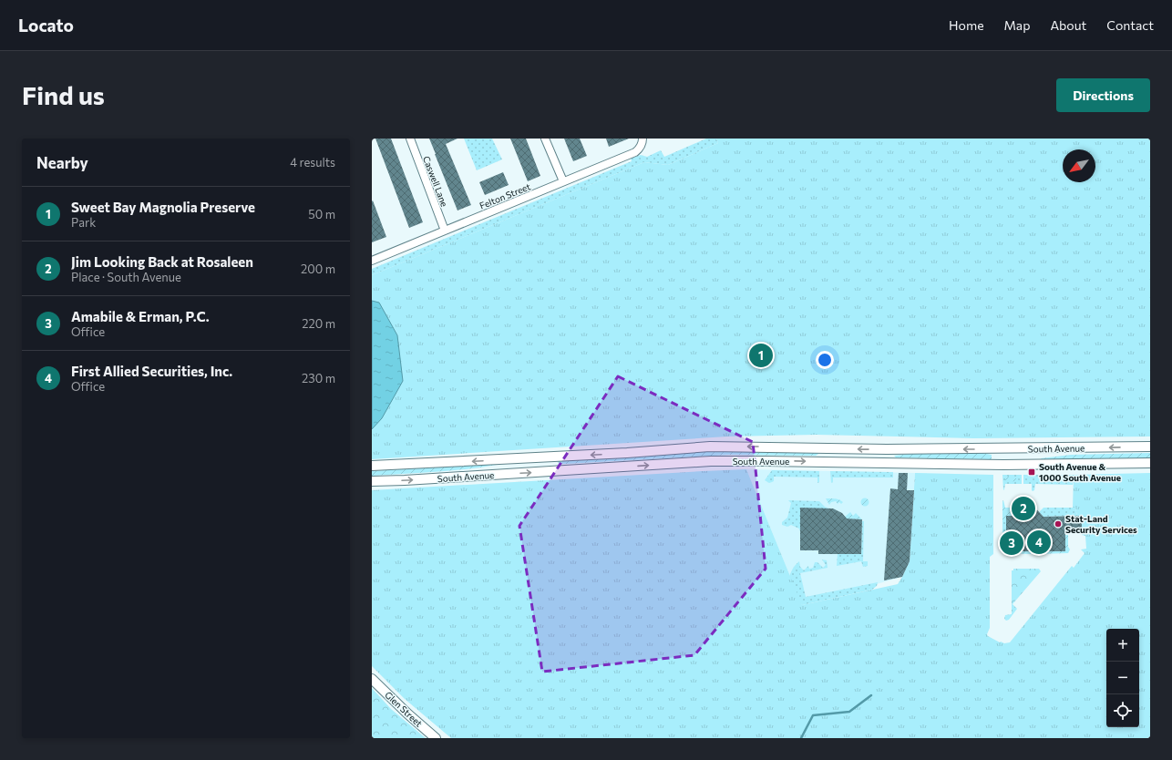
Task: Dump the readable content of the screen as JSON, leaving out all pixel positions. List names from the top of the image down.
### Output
{
  "streets": {
    "street": [
      "Caswell Lane",
      "Felton Street",
      "South Avenue",
      "Glen Street"
    ]
  },
  "crossings": [
    ["Caswell Lane", "Felton Street"]
  ],
  "places": {
    "transit": ["South Avenue & 1000 South Avenue"],
    "other": ["Stat-Land Security Services"]
  },
  "north": "bottom left",
  "page": {
    "header": "Locato",
    "nav": [
      "Home",
      "Map",
      "About",
      "Contact"
    ],
    "buttons": "Directions",
    "title": "Find us",
    "heading": ["Nearby", "4 results"],
    "list": [
      {
        "mark": "1",
        "name": "Sweet Bay Magnolia Preserve",
        "note": "Park",
        "value": "50 m"
      },
      {
        "mark": "2",
        "name": "Jim Looking Back at Rosaleen",
        "note": "Place · South Avenue",
        "value": "200 m"
      },
      {
        "mark": "3",
        "name": "Amabile & Erman, P.C.",
        "note": "Office",
        "value": "220 m"
      },
      {
        "mark": "4",
        "name": "First Allied Securities, Inc.",
        "note": "Office",
        "value": "230 m"
      }
    ],
    "pins": [
      "1",
      "2",
      "4",
      "3"
    ],
    "map_buttons": ["+", "−"]
  }
}
